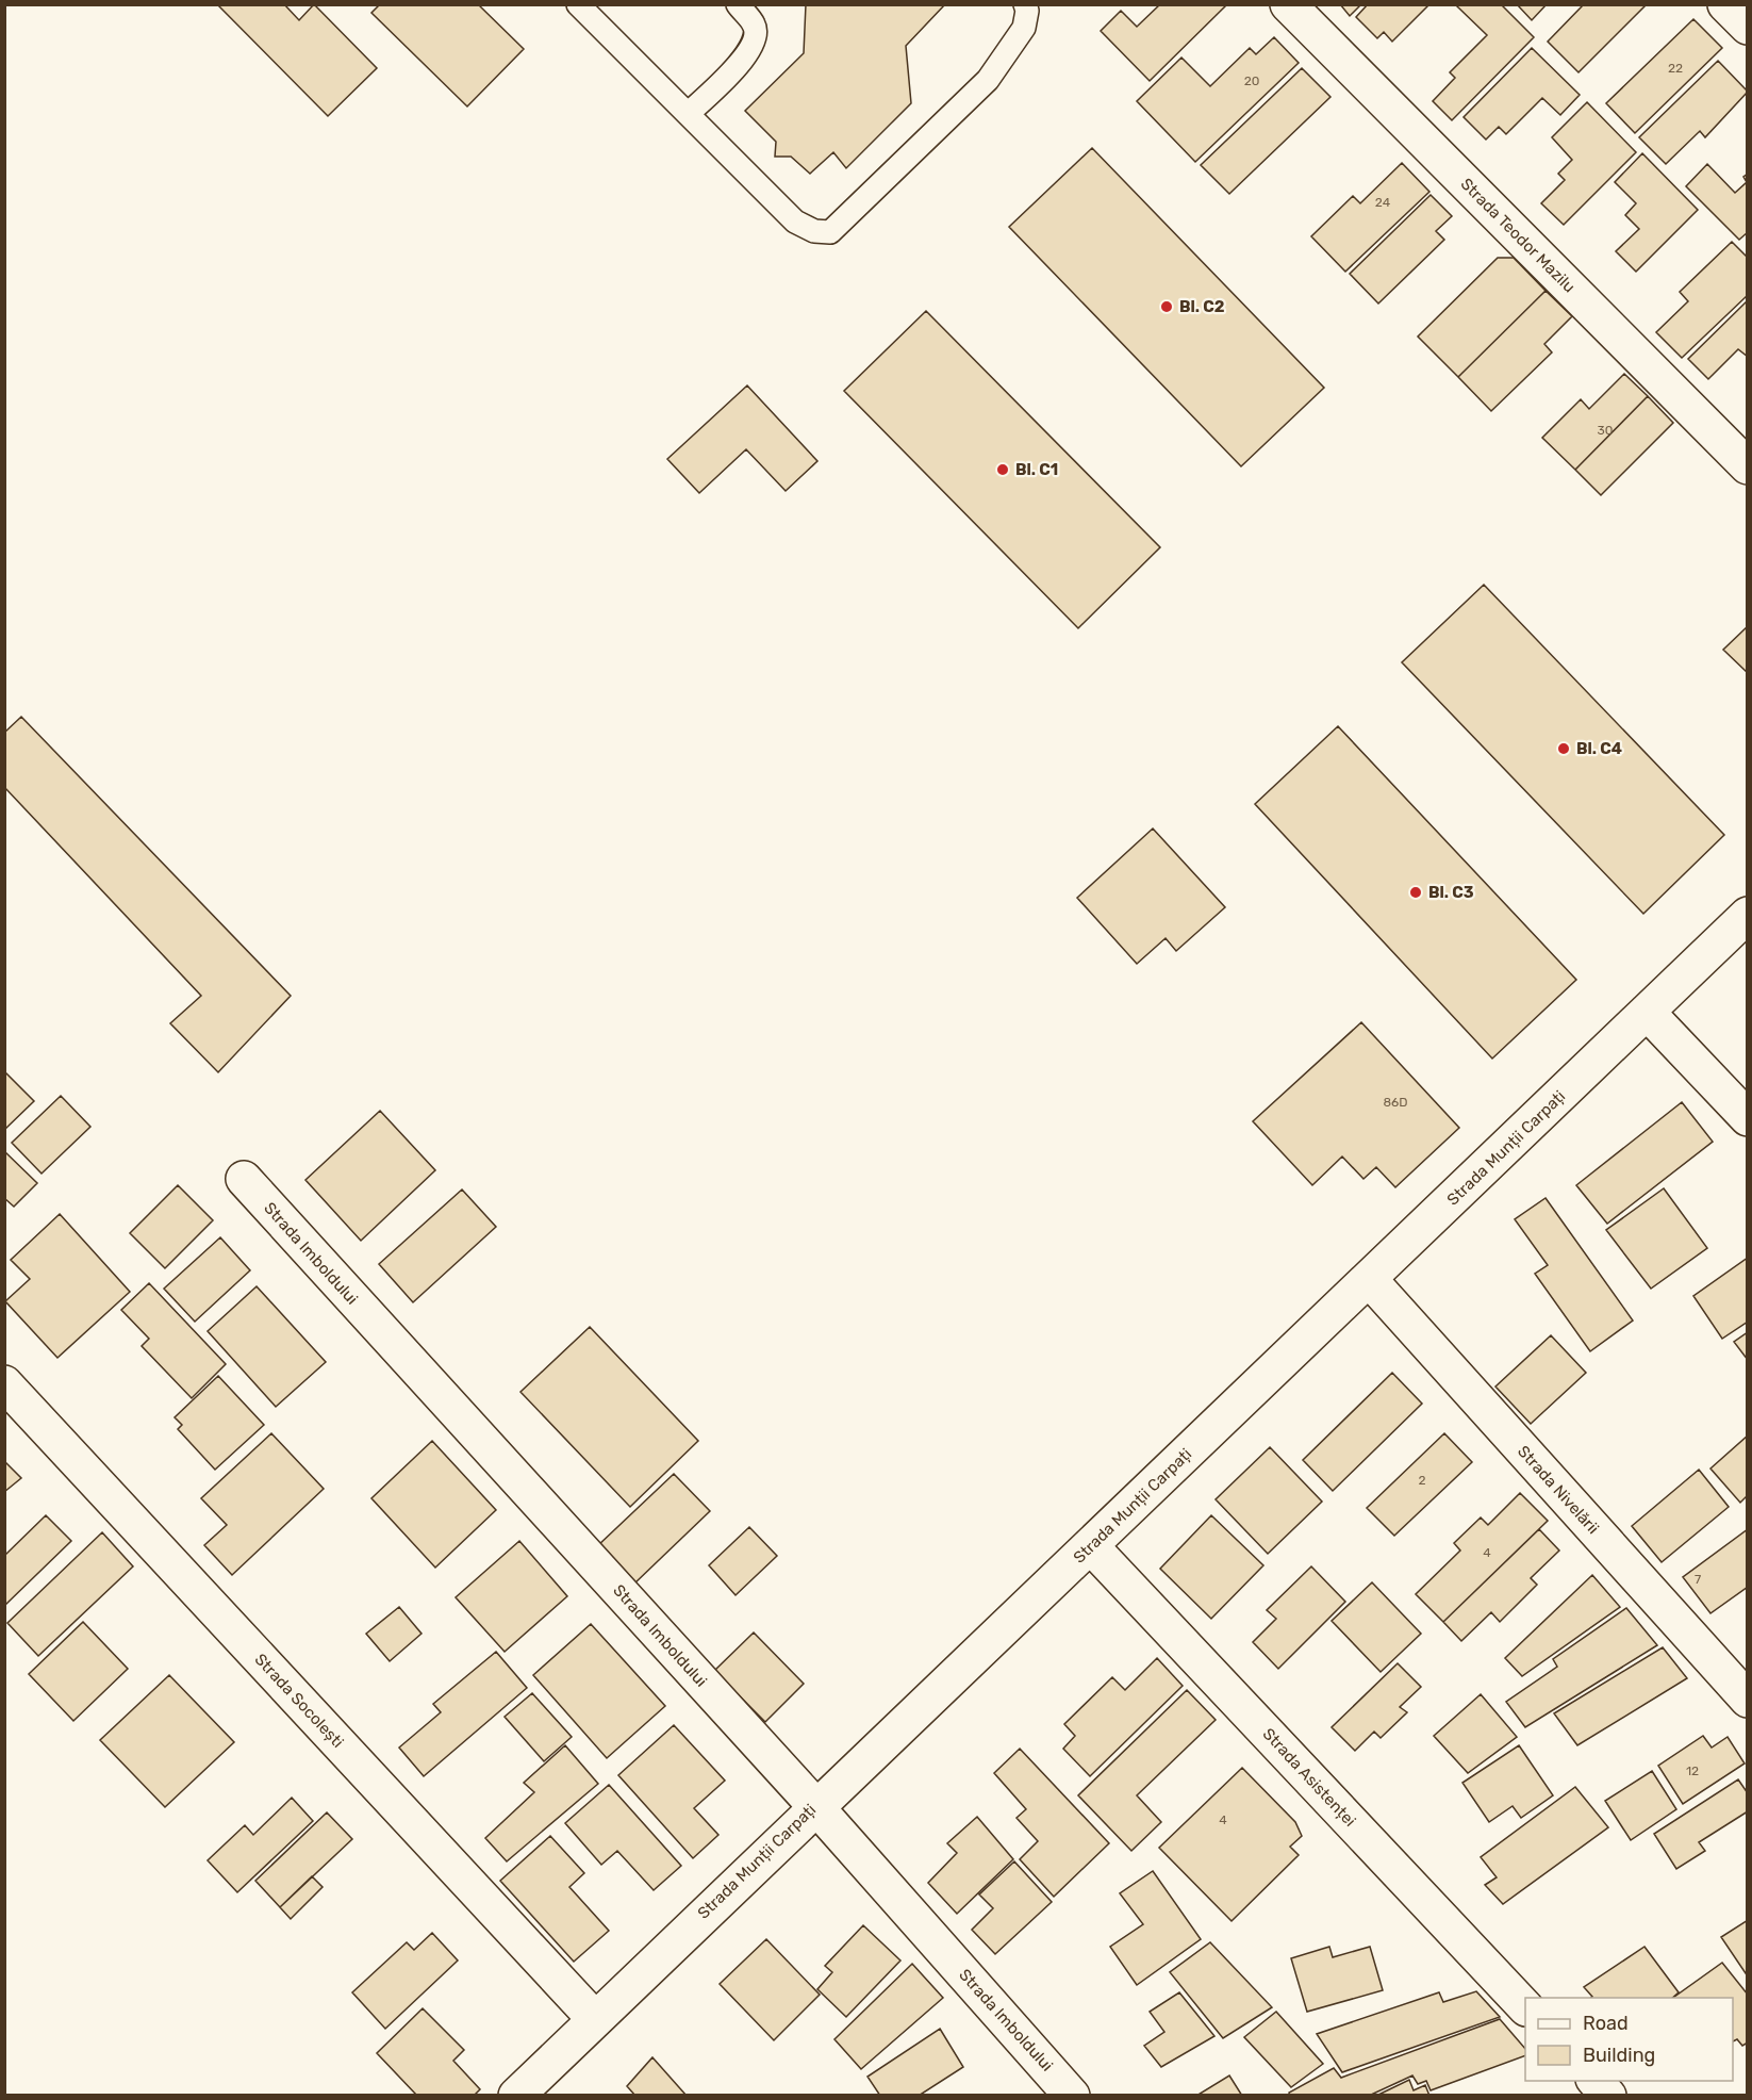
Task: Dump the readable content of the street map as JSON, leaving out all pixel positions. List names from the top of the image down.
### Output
{
  "streets": {
    "street": [
      "Strada Teodor Mazilu",
      "Strada Munții Carpați",
      "Strada Imboldului",
      "Strada Nivelării",
      "Strada Socolești",
      "Strada Asistenței"
    ]
  },
  "crossings": [
    ["Strada Munții Carpați", "Strada Imboldului"],
    ["Strada Munții Carpați", "Strada Nivelării"],
    ["Strada Munții Carpați", "Strada Socolești"],
    ["Strada Munții Carpați", "Strada Asistenței"]
  ],
  "places": [
    "Bl. C2",
    "Bl. C1",
    "Bl. C4",
    "Bl. C3"
  ],
  "house_numbers": [
    "22",
    "20",
    "24",
    "30",
    "86D",
    "2",
    "4",
    "7",
    "12",
    "4"
  ],
  "legend": ["Road", "Building"]
}
